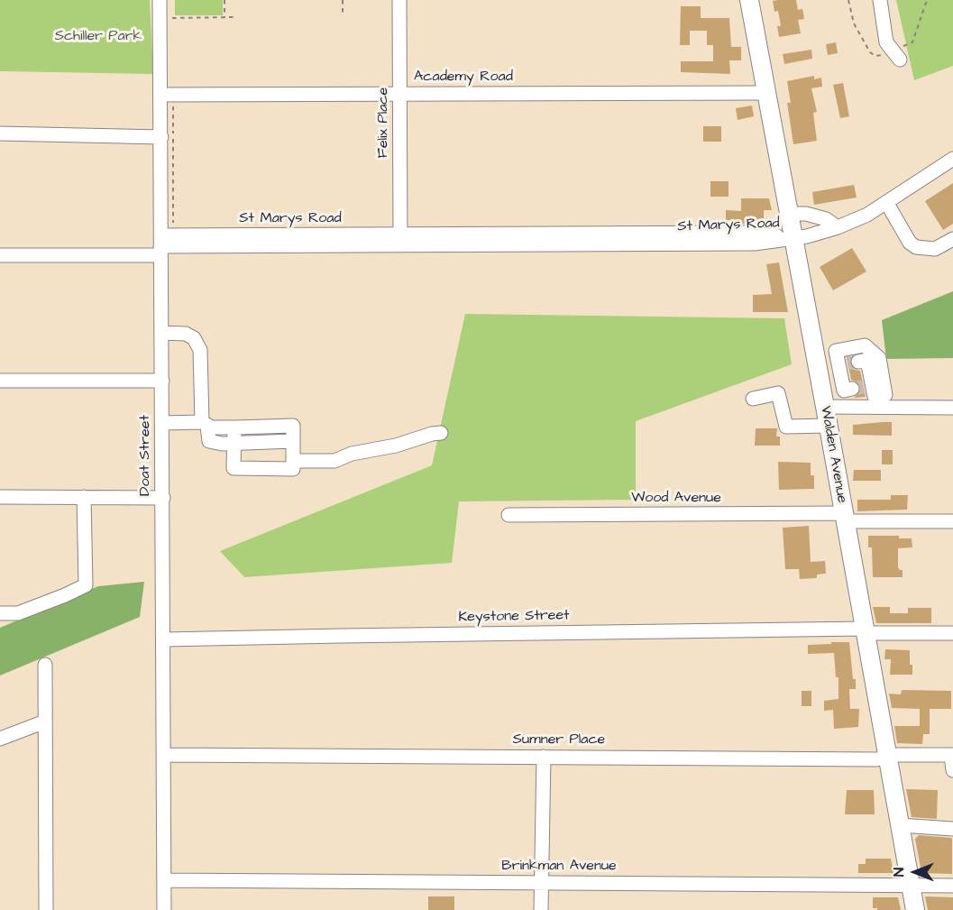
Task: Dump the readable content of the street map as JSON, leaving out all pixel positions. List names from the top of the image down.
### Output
{
  "streets": {
    "main road": ["Walden Avenue"],
    "street": [
      "Academy Road",
      "Felix Place",
      "St Marys Road",
      "Doat Street",
      "Wood Avenue",
      "Keystone Street",
      "Sumner Place",
      "Brinkman Avenue"
    ]
  },
  "crossings": [
    ["Academy Road", "Felix Place"],
    ["Academy Road", "Walden Avenue"],
    ["Academy Road", "Doat Street"],
    ["Felix Place", "St Marys Road"],
    ["St Marys Road", "Walden Avenue"],
    ["St Marys Road", "Doat Street"],
    ["Walden Avenue", "Wood Avenue"],
    ["Walden Avenue", "Keystone Street"],
    ["Walden Avenue", "Sumner Place"],
    ["Walden Avenue", "Brinkman Avenue"],
    ["Doat Street", "Keystone Street"],
    ["Doat Street", "Sumner Place"],
    ["Doat Street", "Brinkman Avenue"]
  ],
  "parks": ["Schiller Park"],
  "north": "left"
}
